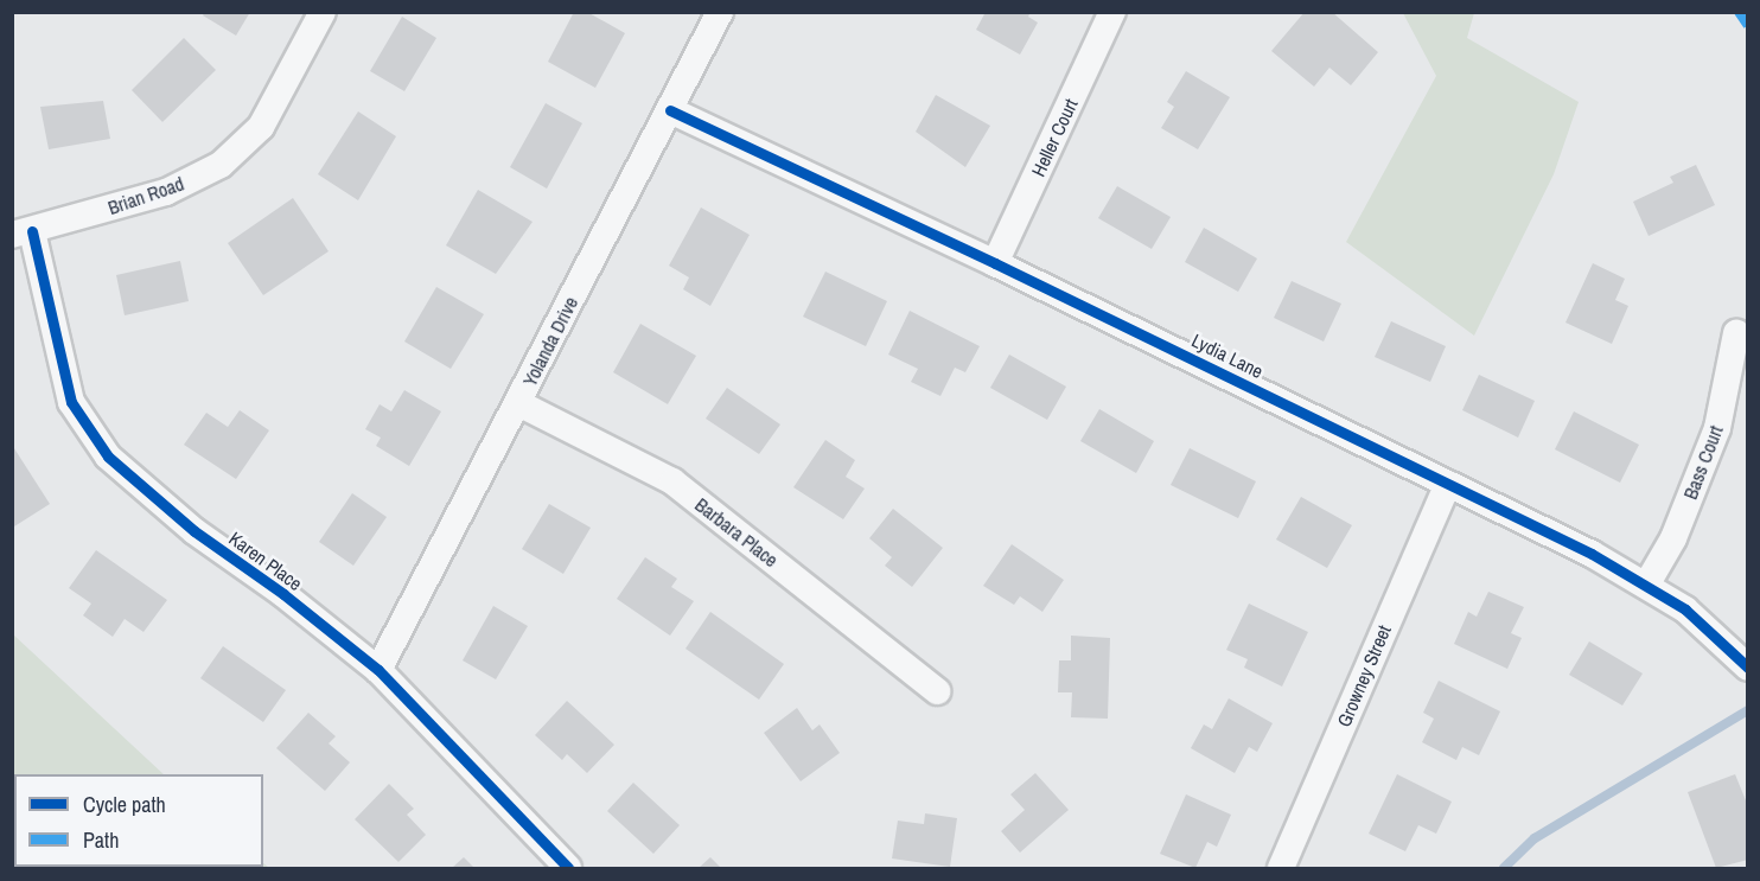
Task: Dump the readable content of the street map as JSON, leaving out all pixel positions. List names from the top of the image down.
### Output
{
  "streets": {
    "street": [
      "Heller Court",
      "Brian Road",
      "Yolanda Drive",
      "Lydia Lane",
      "Bass Court",
      "Barbara Place",
      "Karen Place",
      "Growney Street"
    ]
  },
  "crossings": [
    ["Heller Court", "Lydia Lane"],
    ["Brian Road", "Karen Place"],
    ["Yolanda Drive", "Lydia Lane"],
    ["Yolanda Drive", "Barbara Place"],
    ["Yolanda Drive", "Karen Place"],
    ["Lydia Lane", "Bass Court"],
    ["Lydia Lane", "Growney Street"]
  ],
  "legend": ["Cycle path", "Path"]
}
